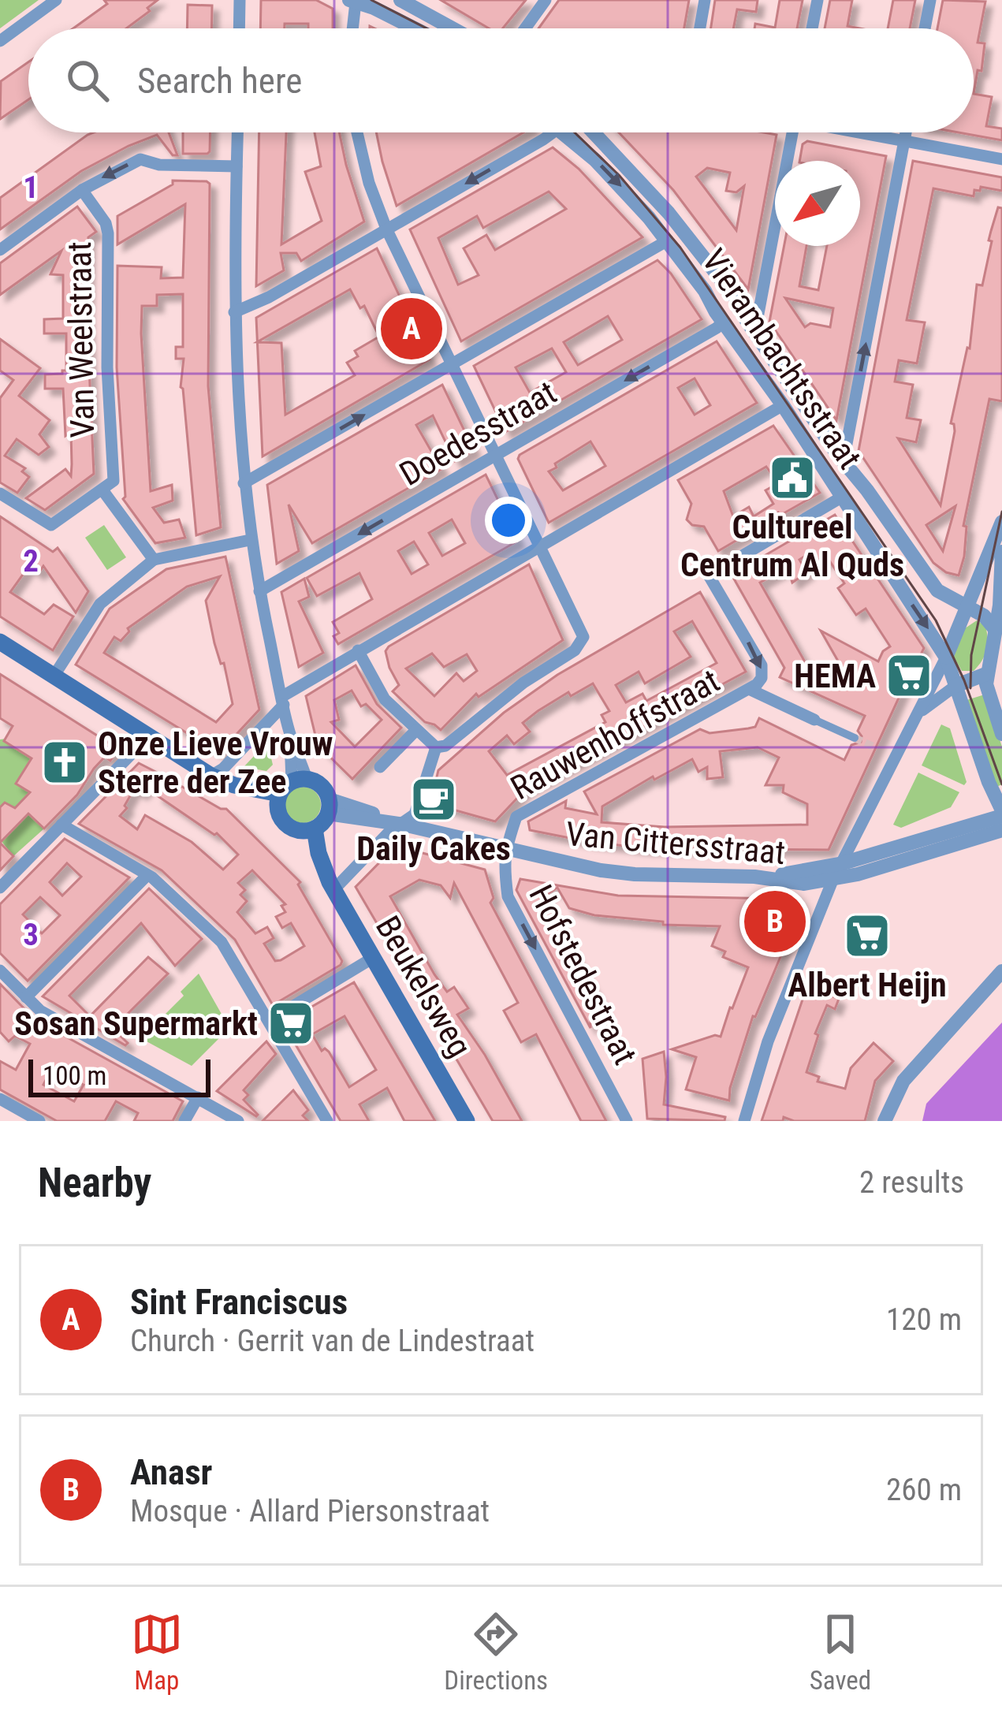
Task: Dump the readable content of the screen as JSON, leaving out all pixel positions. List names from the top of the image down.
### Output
{
  "streets": {
    "main road": ["Beukelsweg"],
    "street": [
      "Van Weelstraat",
      "Vierambachtsstraat",
      "Doedesstraat",
      "Rauwenhoffstraat",
      "Van Cittersstraat",
      "Hofstedestraat"
    ]
  },
  "crossings": [
    ["Vierambachtsstraat", "Doedesstraat"],
    ["Vierambachtsstraat", "Rauwenhoffstraat"],
    ["Rauwenhoffstraat", "Van Cittersstraat"],
    ["Rauwenhoffstraat", "Hofstedestraat"],
    ["Van Cittersstraat", "Hofstedestraat"]
  ],
  "one_way": ["Hofstedestraat"],
  "places": {
    "public building": ["Cultureel Centrum Al Quds"],
    "supermarket": ["HEMA", "Albert Heijn", "Sosan Supermarkt"],
    "church": ["Onze Lieve Vrouw Sterre der Zee"],
    "cafe": ["Daily Cakes"]
  },
  "scale_bar": "100 m",
  "north": "bottom left",
  "page": {
    "search": "Search here",
    "pins": ["A", "B"],
    "scale": "100 m",
    "heading": ["Nearby", "2 results"],
    "list": [
      {
        "mark": "A",
        "name": "Sint Franciscus",
        "note": "Church · Gerrit van de Lindestraat",
        "value": "120 m"
      },
      {
        "mark": "B",
        "name": "Anasr",
        "note": "Mosque · Allard Piersonstraat",
        "value": "260 m"
      }
    ],
    "nav": ["Map", "Directions", "Saved"]
  },
  "grid": {
    "rows": ["1", "2", "3"]
  }
}
